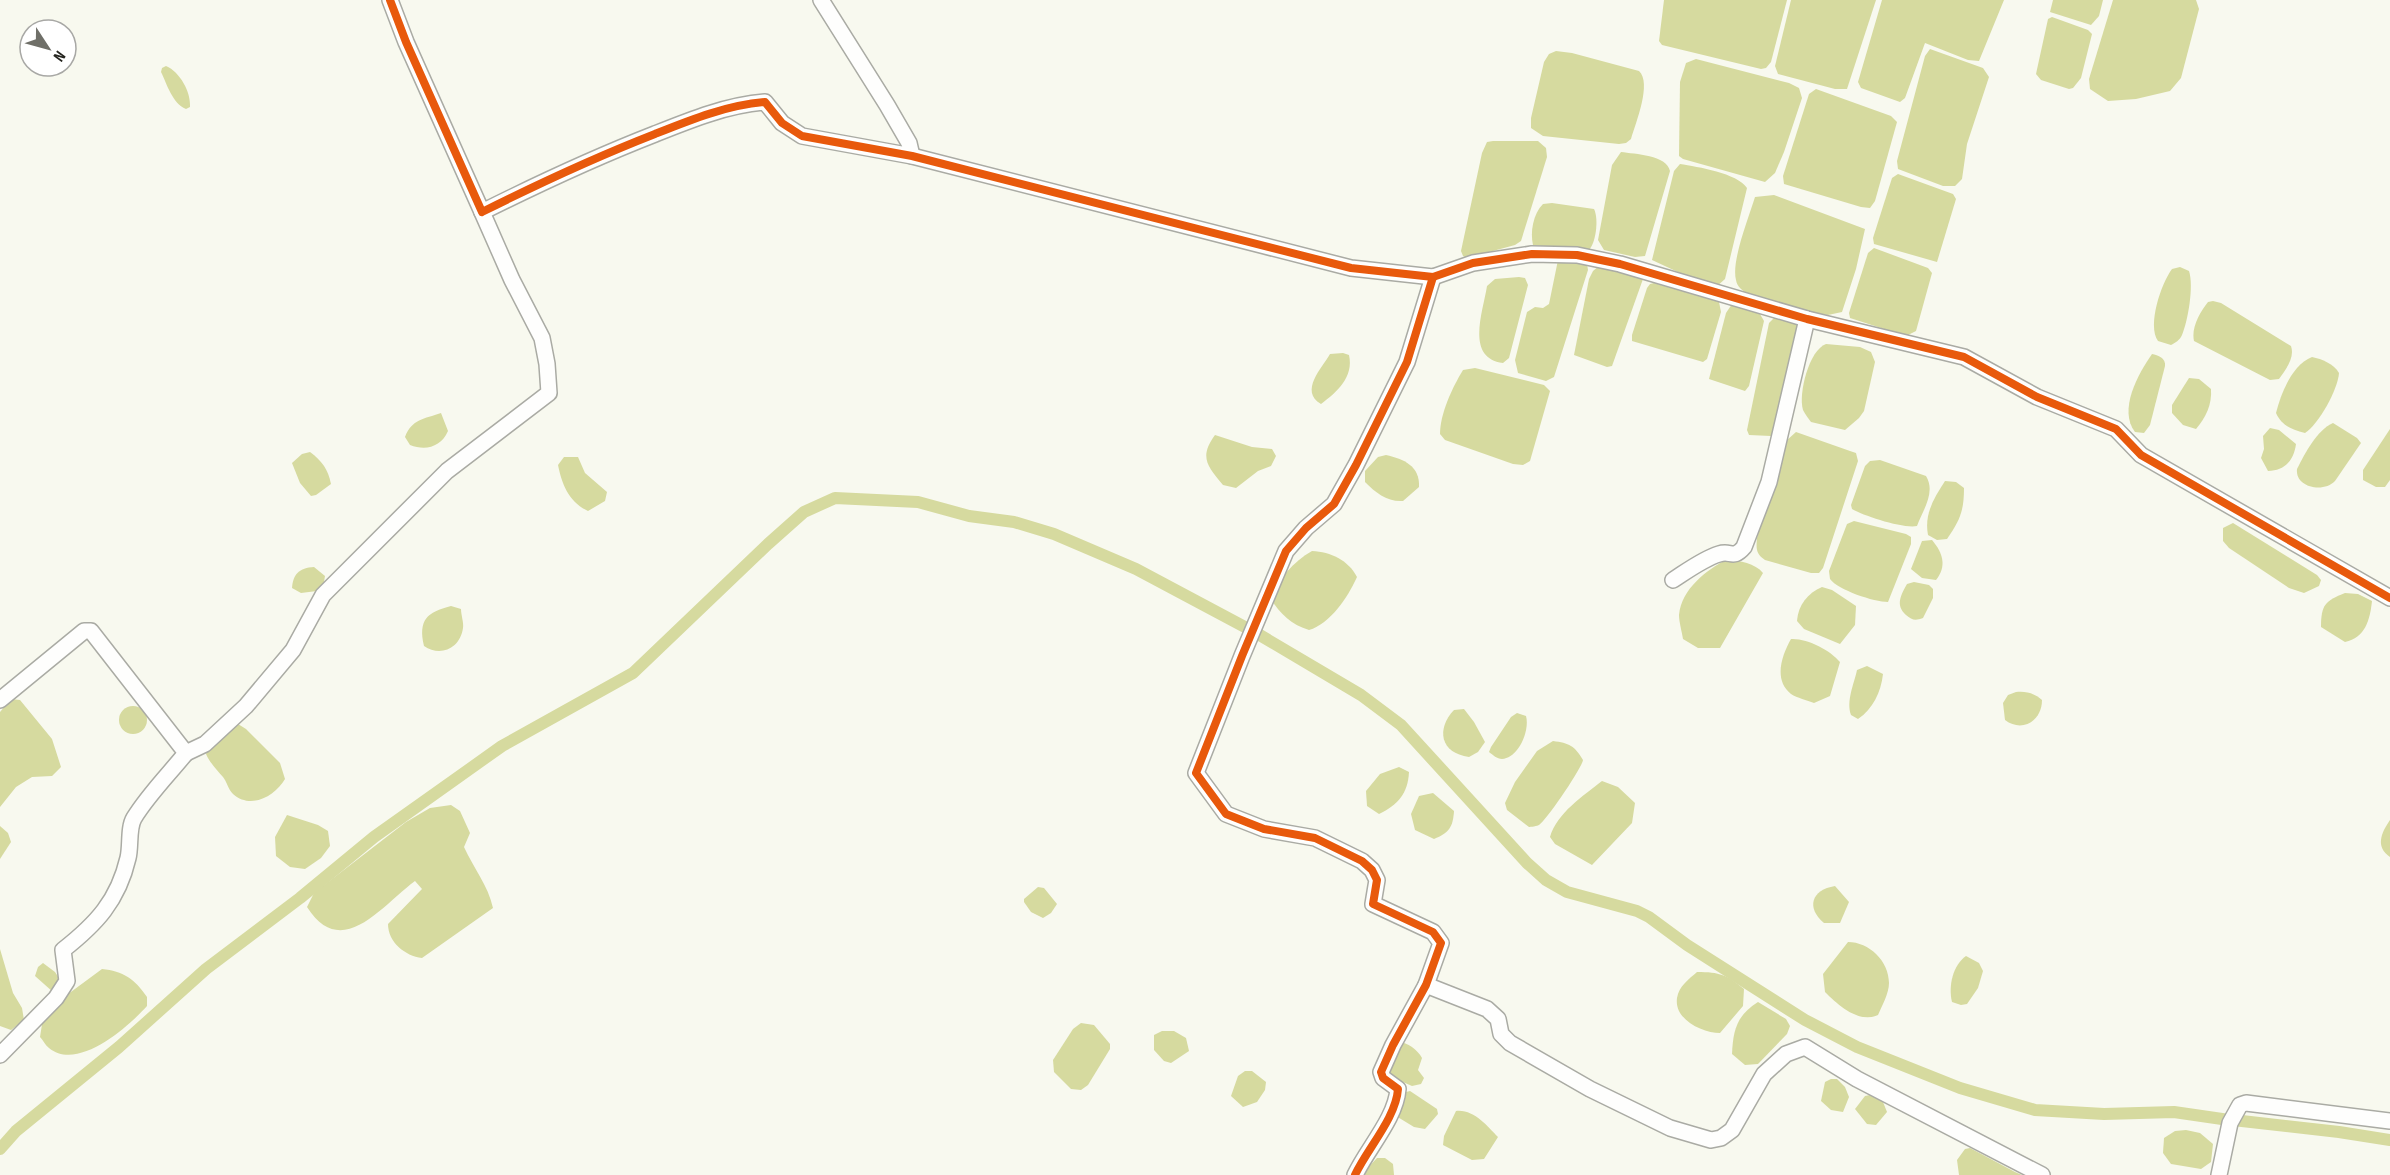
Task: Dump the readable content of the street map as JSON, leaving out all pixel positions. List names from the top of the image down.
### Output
{
  "north": "bottom right"
}
